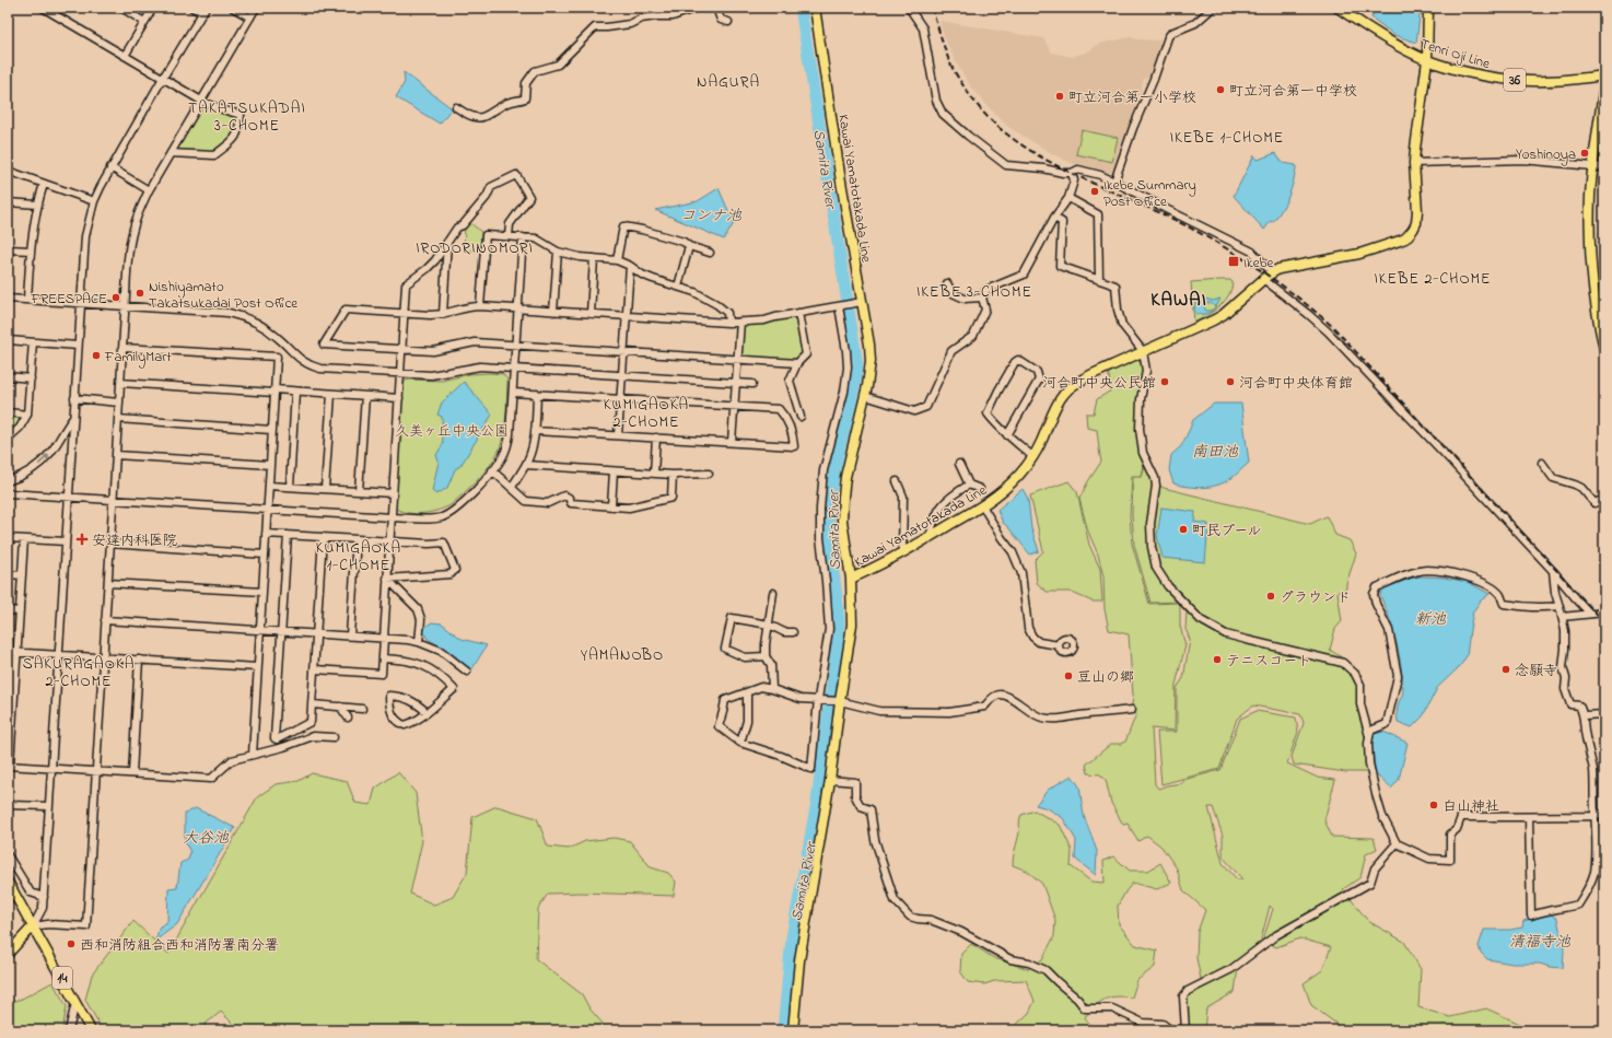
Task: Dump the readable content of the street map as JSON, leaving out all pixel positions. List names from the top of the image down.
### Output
{
  "streets": {
    "main road": [
      "Tenri Oji Line",
      "36",
      "Kawai Yamatotakada Line",
      "14"
    ]
  },
  "crossings": [
    ["Tenri Oji Line", "Kawai Yamatotakada Line"]
  ],
  "districts": [
    "NAGURA",
    "TAKATSUKADAI 3-CHOME",
    "IKEBE 1-CHOME",
    "IRODORINOMORI",
    "IKEBE 2-CHOME",
    "IKEBE 3-CHOME",
    "KAWAI",
    "KUMIGAOKA 2-CHOME",
    "KUMIGAOKA 1-CHOME",
    "YAMANOBO",
    "SAKURAGAOKA 2-CHOME"
  ],
  "water": [
    "Samita River",
    "コンナ池",
    "南田池",
    "新池",
    "大谷池",
    "清福寺池"
  ],
  "parks": ["久美ヶ丘中央公園"],
  "places": {
    "other": [
      "町立河合第一中学校",
      "町立河合第一小学校",
      "Yoshinoya",
      "Ikebe Summary Post Office",
      "Nishiyamato Takatsukadai Post Office",
      "FREESPACE",
      "FamilyMart",
      "河合町中央公民館",
      "河合町中央体育館",
      "町民プール",
      "グラウンド",
      "テニスコート",
      "念願寺",
      "豆山の郷",
      "白山神社",
      "西和消防組合西和消防署南分署"
    ],
    "transit": ["Ikebe"],
    "health": ["安達内科医院"]
  }
}
